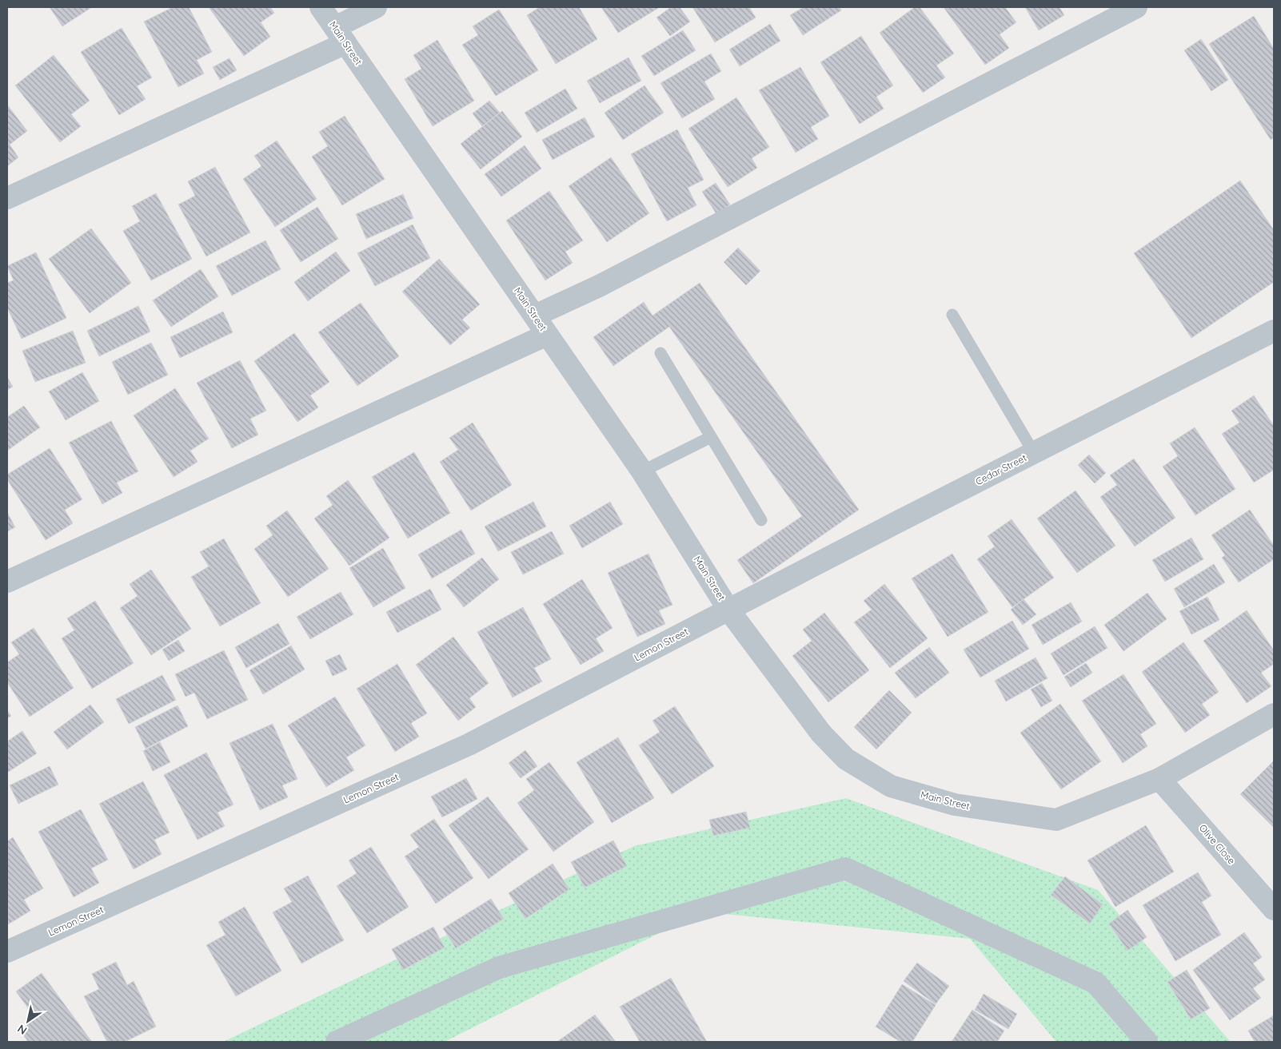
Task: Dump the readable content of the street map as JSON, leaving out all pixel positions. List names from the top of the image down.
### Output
{
  "streets": {
    "street": [
      "Main Street",
      "Cedar Street",
      "Lemon Street",
      "Olive Close"
    ]
  },
  "crossings": [
    ["Main Street", "Cedar Street"],
    ["Main Street", "Lemon Street"],
    ["Main Street", "Olive Close"],
    ["Cedar Street", "Lemon Street"]
  ],
  "north": "bottom left"
}
